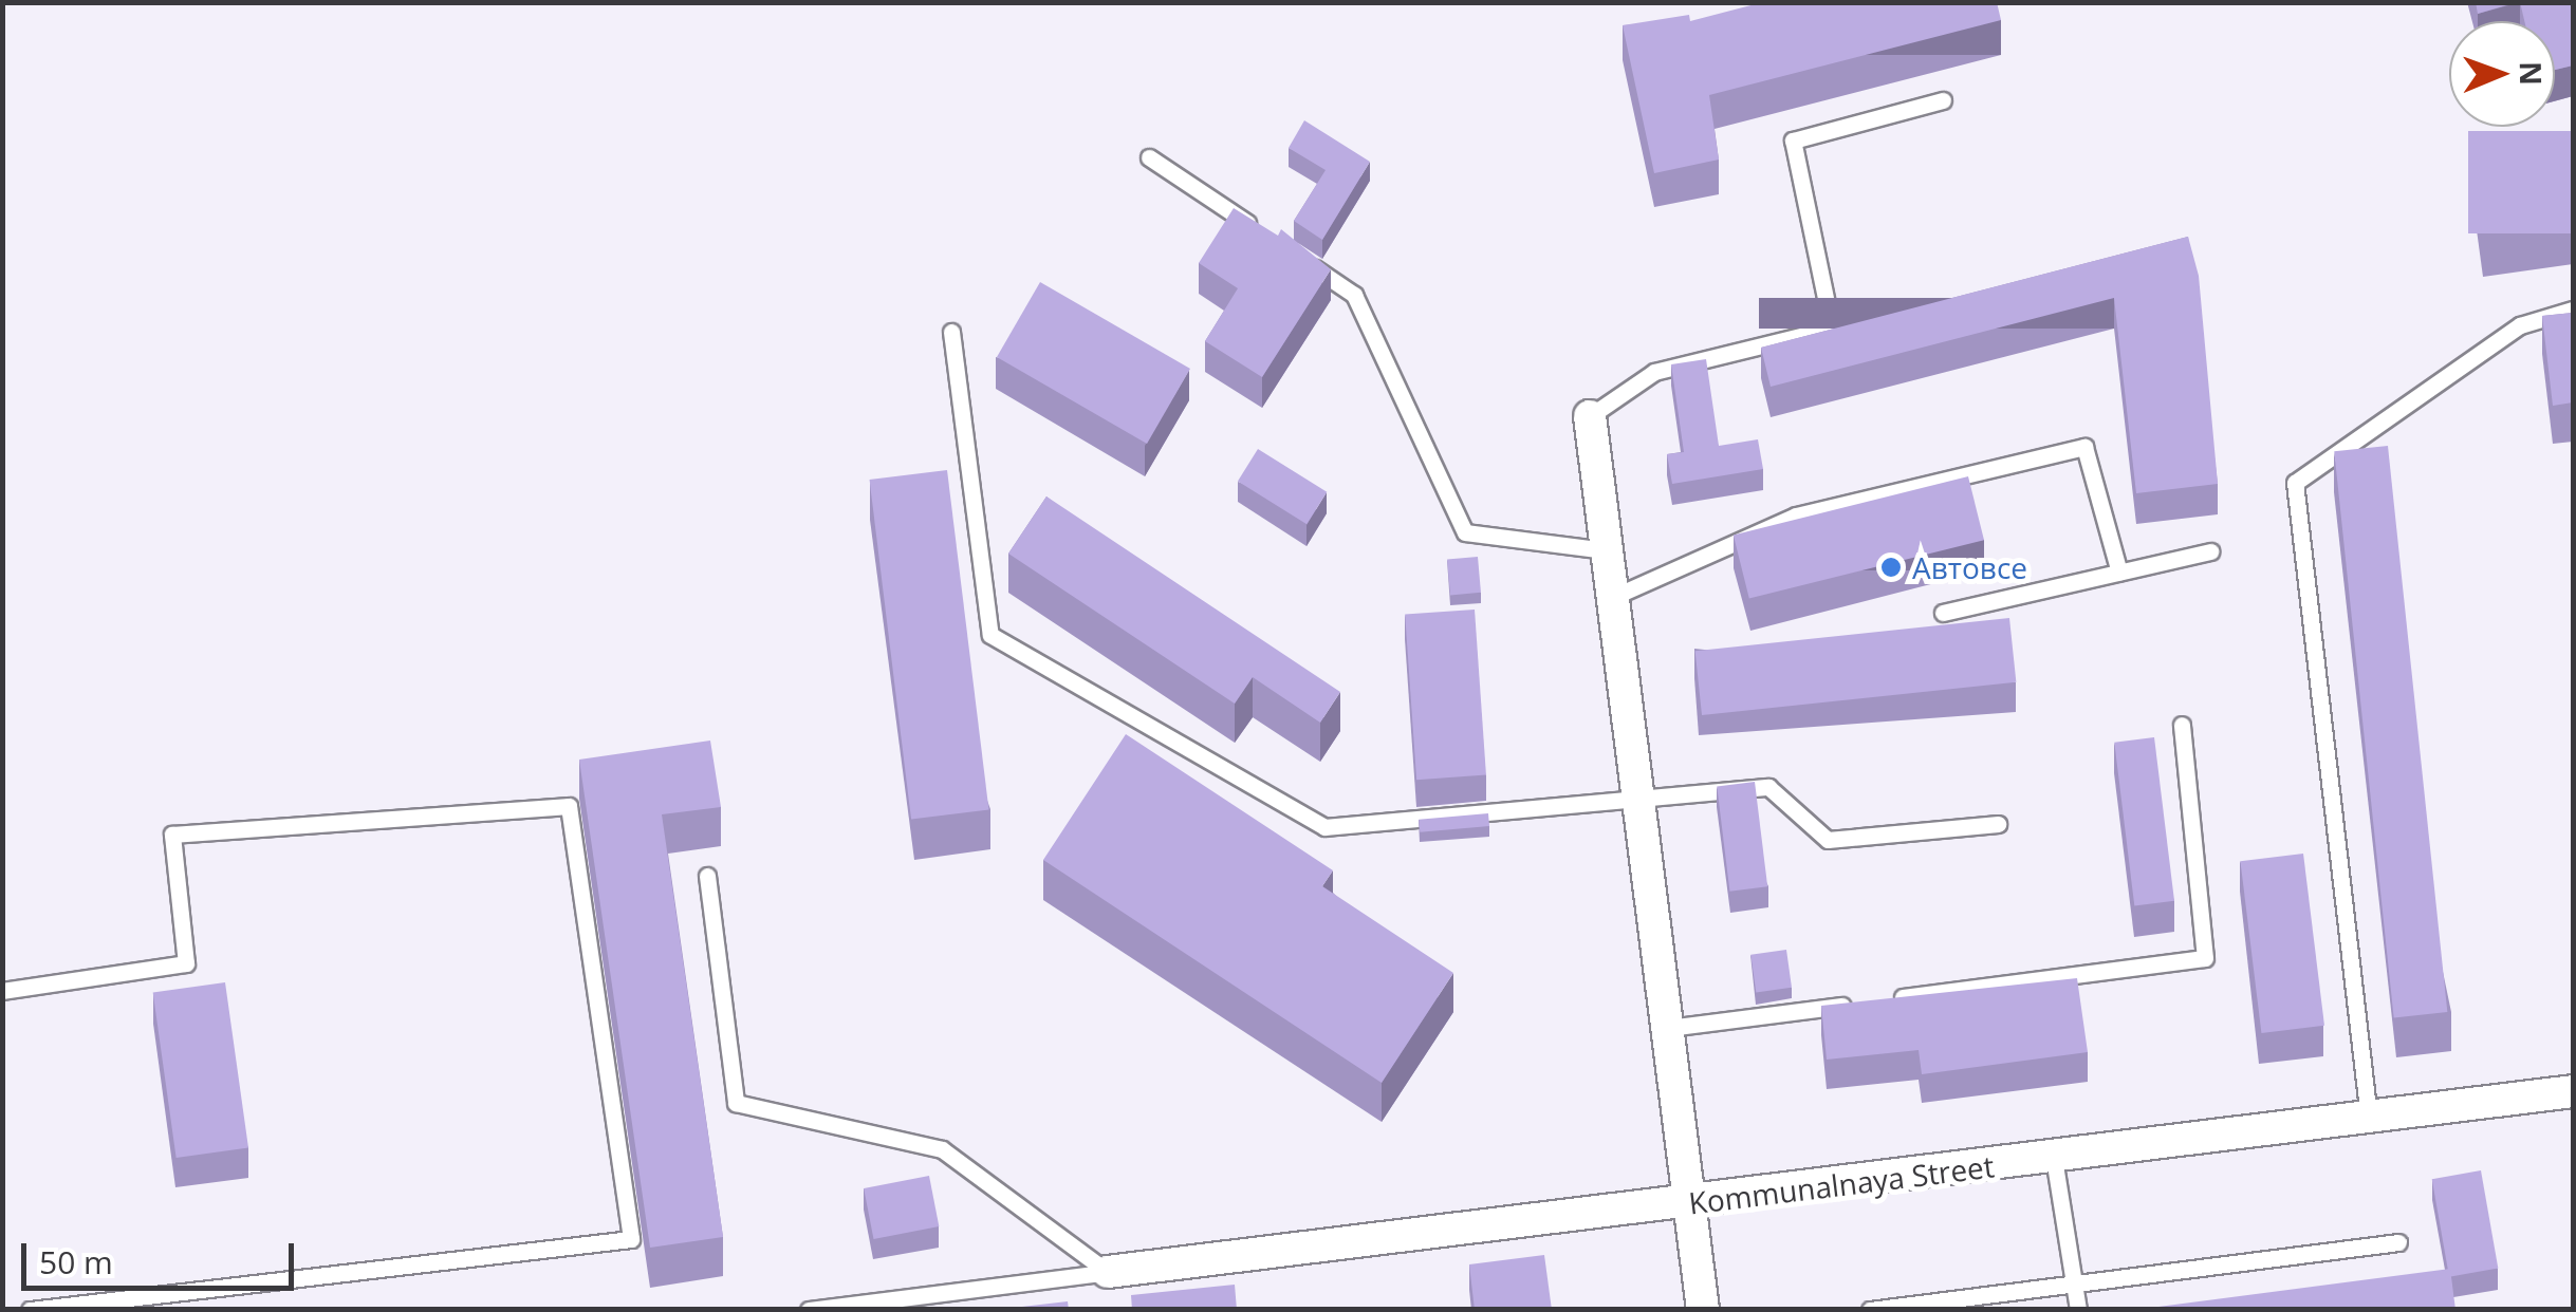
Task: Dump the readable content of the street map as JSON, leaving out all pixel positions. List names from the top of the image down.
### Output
{
  "streets": {
    "street": ["Kommunalnaya Street"]
  },
  "places": ["Автовсе"],
  "scale_bar": "50 m",
  "north": "right"
}
